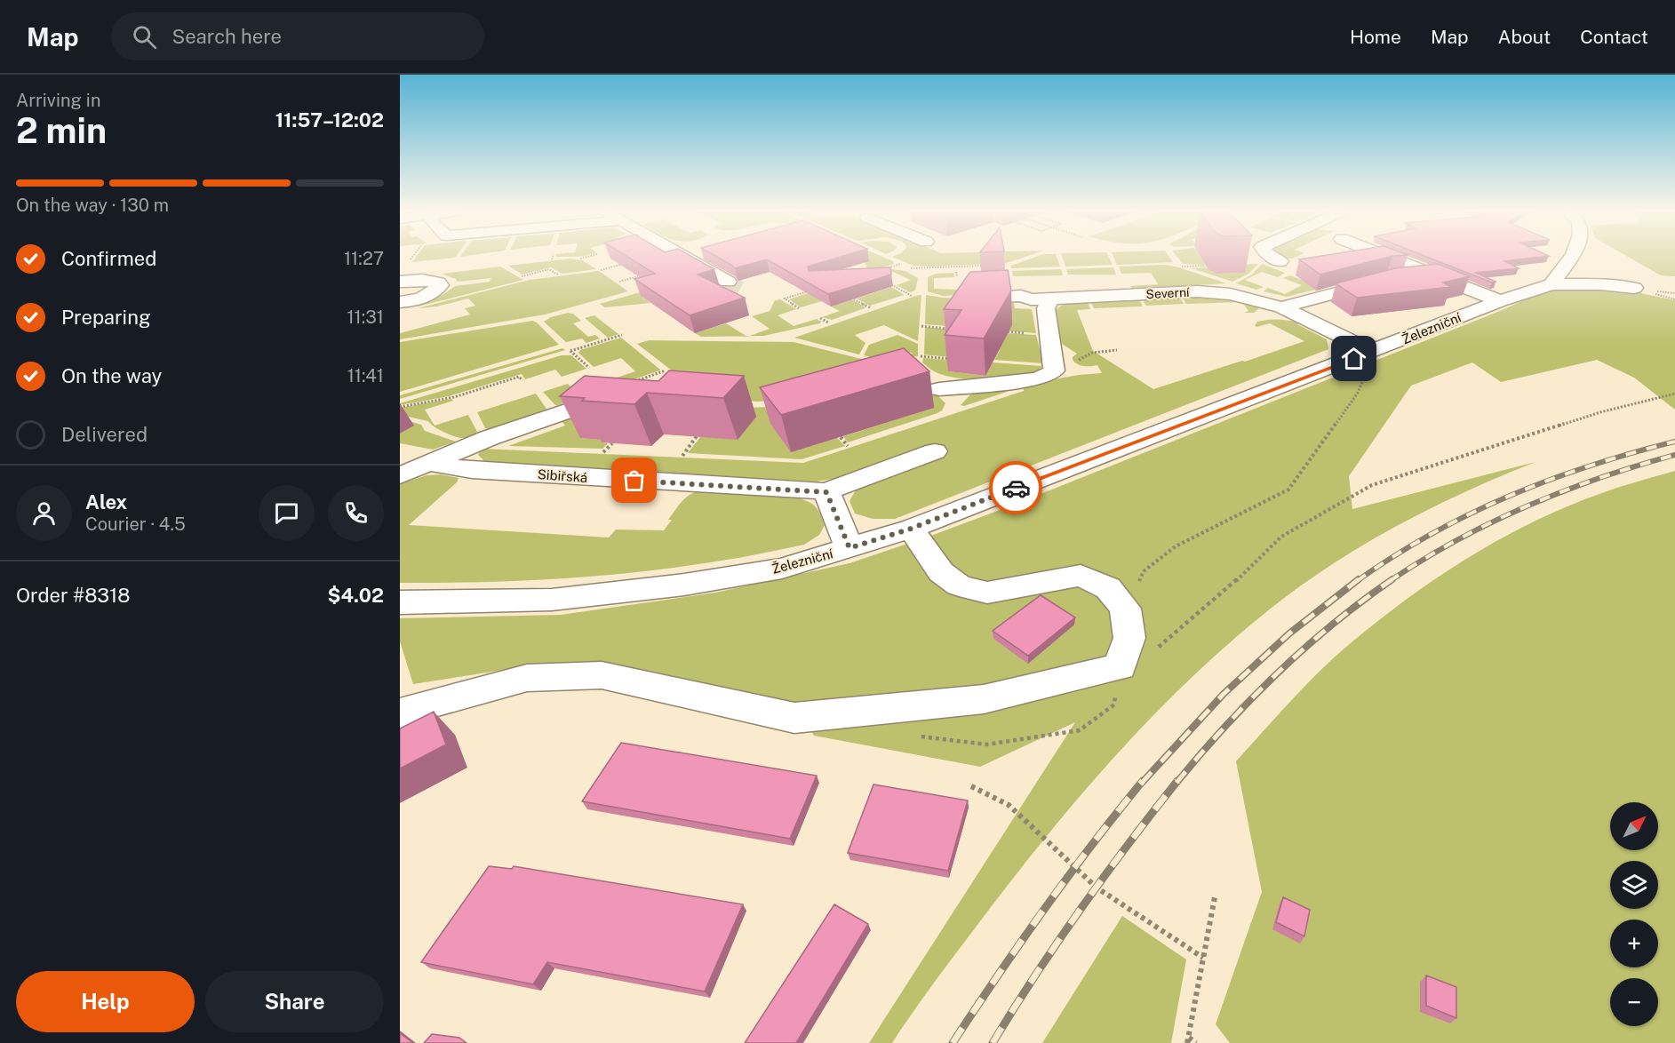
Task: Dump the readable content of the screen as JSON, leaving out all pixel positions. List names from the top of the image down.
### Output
{
  "streets": {
    "street": ["Severní", "Železniční", "Sibiřská"]
  },
  "crossings": [
    ["Severní", "Železniční"]
  ],
  "north": "top right",
  "page": {
    "header": "Map",
    "search": "Search here",
    "nav": [
      "Home",
      "Map",
      "About",
      "Contact"
    ],
    "heading": ["2 min", "Arriving in", "11:57–12:02"],
    "panel": [
      "Alex",
      "Courier · 4.5",
      "Order #8318",
      "$4.02"
    ],
    "bar": "On the way · 130 m",
    "list": [
      ["Confirmed", "11:27"],
      ["Preparing", "11:31"],
      ["On the way", "11:41"],
      "Delivered"
    ],
    "map_buttons": ["+", "−"],
    "buttons": ["Help", "Share"]
  }
}
